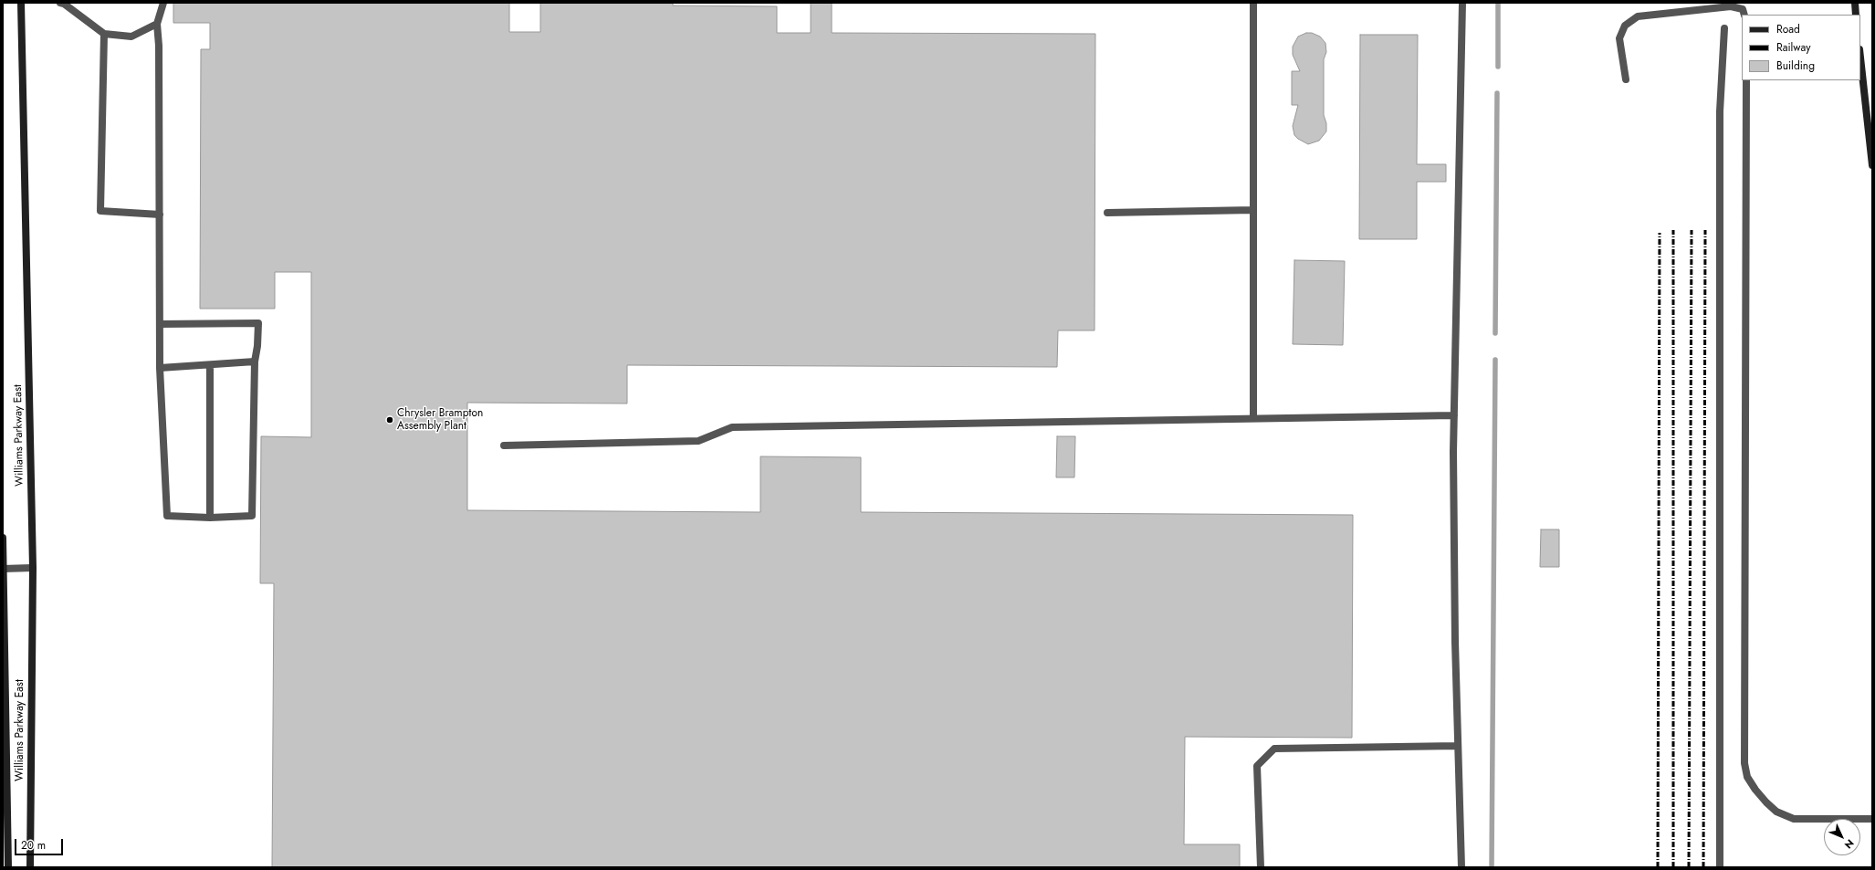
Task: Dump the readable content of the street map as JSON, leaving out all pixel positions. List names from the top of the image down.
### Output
{
  "streets": {
    "main road": ["Williams Parkway East"]
  },
  "places": ["Chrysler Brampton Assembly Plant"],
  "legend": ["Road", "Railway", "Building"],
  "scale_bar": "20 m",
  "north": "bottom right"
}
